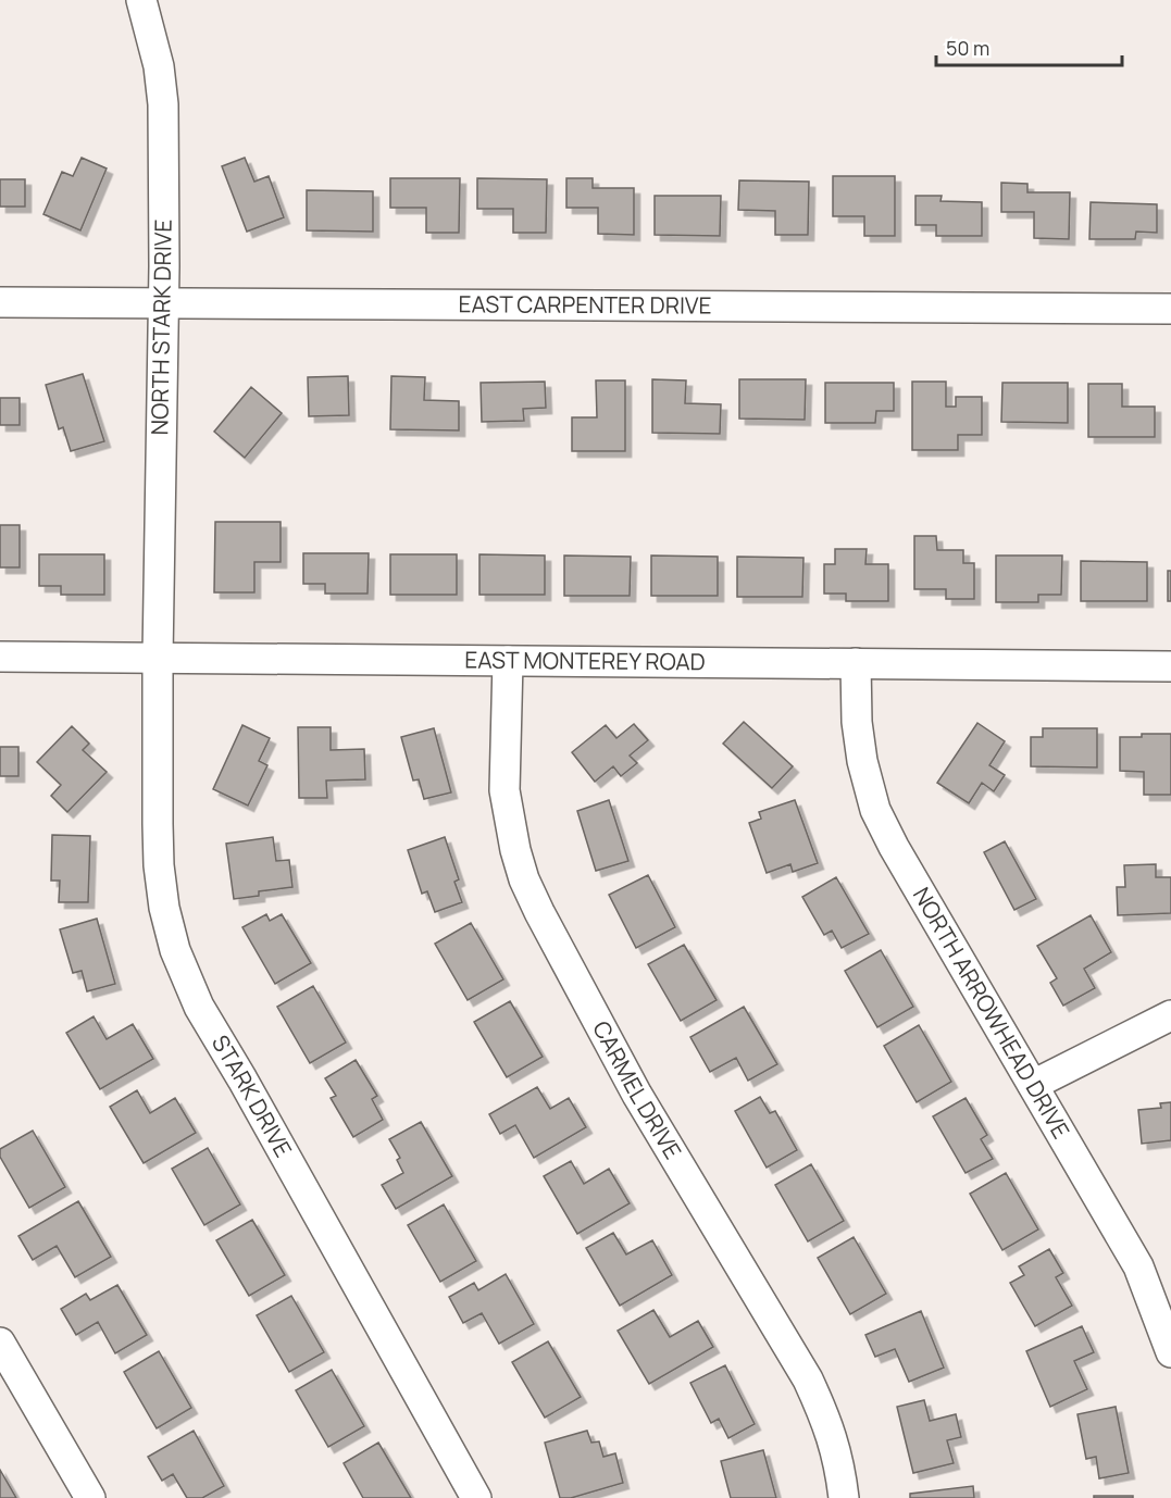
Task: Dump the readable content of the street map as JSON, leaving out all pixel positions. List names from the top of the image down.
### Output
{
  "streets": {
    "street": [
      "EAST CARPENTER DRIVE",
      "NORTH STARK DRIVE",
      "EAST MONTEREY ROAD",
      "NORTH ARROWHEAD DRIVE",
      "CARMEL DRIVE",
      "STARK DRIVE"
    ]
  },
  "crossings": [
    ["EAST CARPENTER DRIVE", "NORTH STARK DRIVE"],
    ["NORTH STARK DRIVE", "EAST MONTEREY ROAD"],
    ["NORTH STARK DRIVE", "STARK DRIVE"],
    ["EAST MONTEREY ROAD", "NORTH ARROWHEAD DRIVE"],
    ["EAST MONTEREY ROAD", "CARMEL DRIVE"],
    ["EAST MONTEREY ROAD", "STARK DRIVE"]
  ],
  "scale_bar": "50 m"
}
